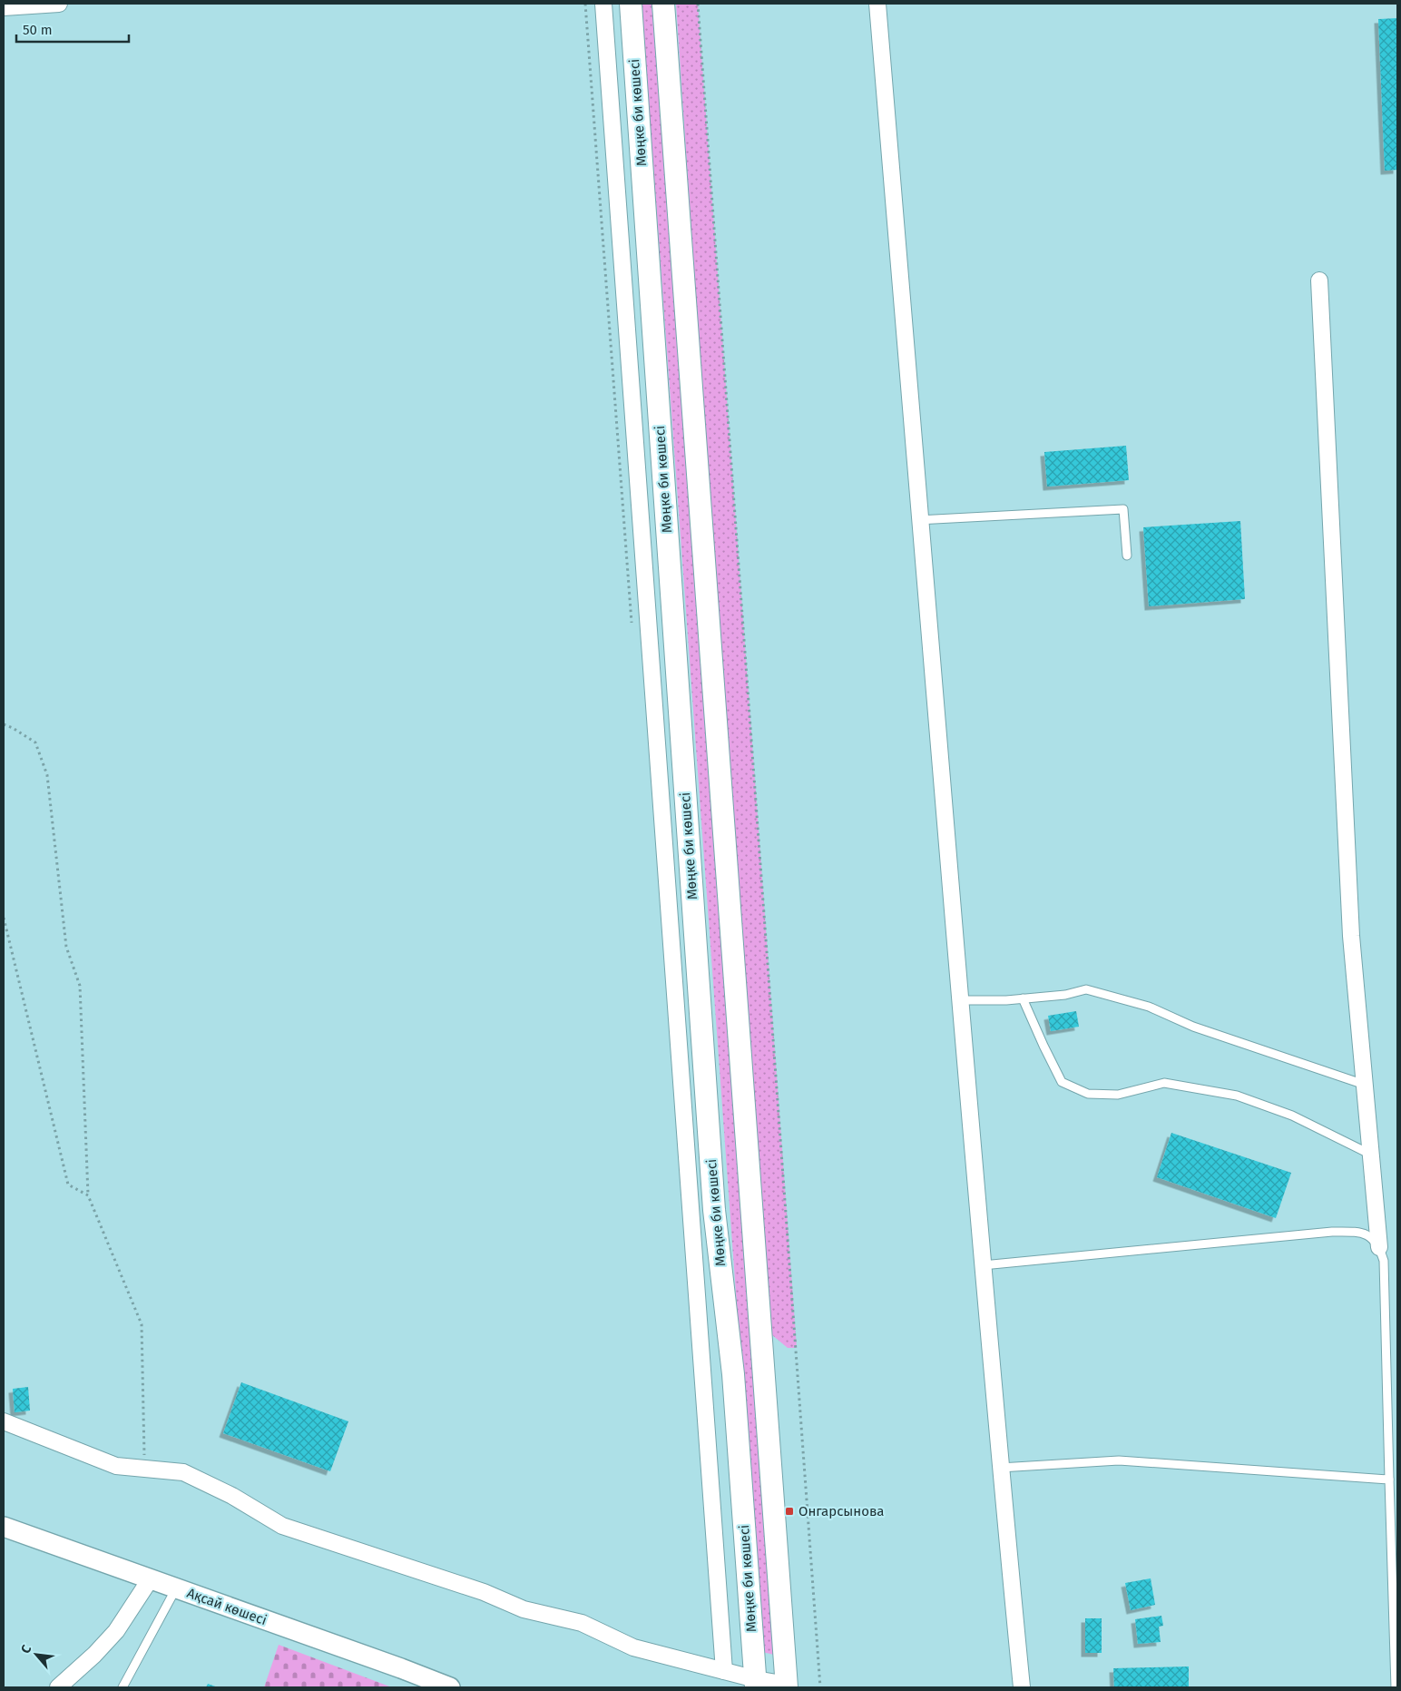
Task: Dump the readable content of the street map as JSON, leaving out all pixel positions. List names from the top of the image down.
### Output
{
  "streets": {
    "main road": ["Мөңке би көшесі"],
    "street": ["Ақсай көшесі"]
  },
  "places": {
    "transit": ["Онгарсынова"]
  },
  "scale_bar": "50 m",
  "north": "top left"
}
